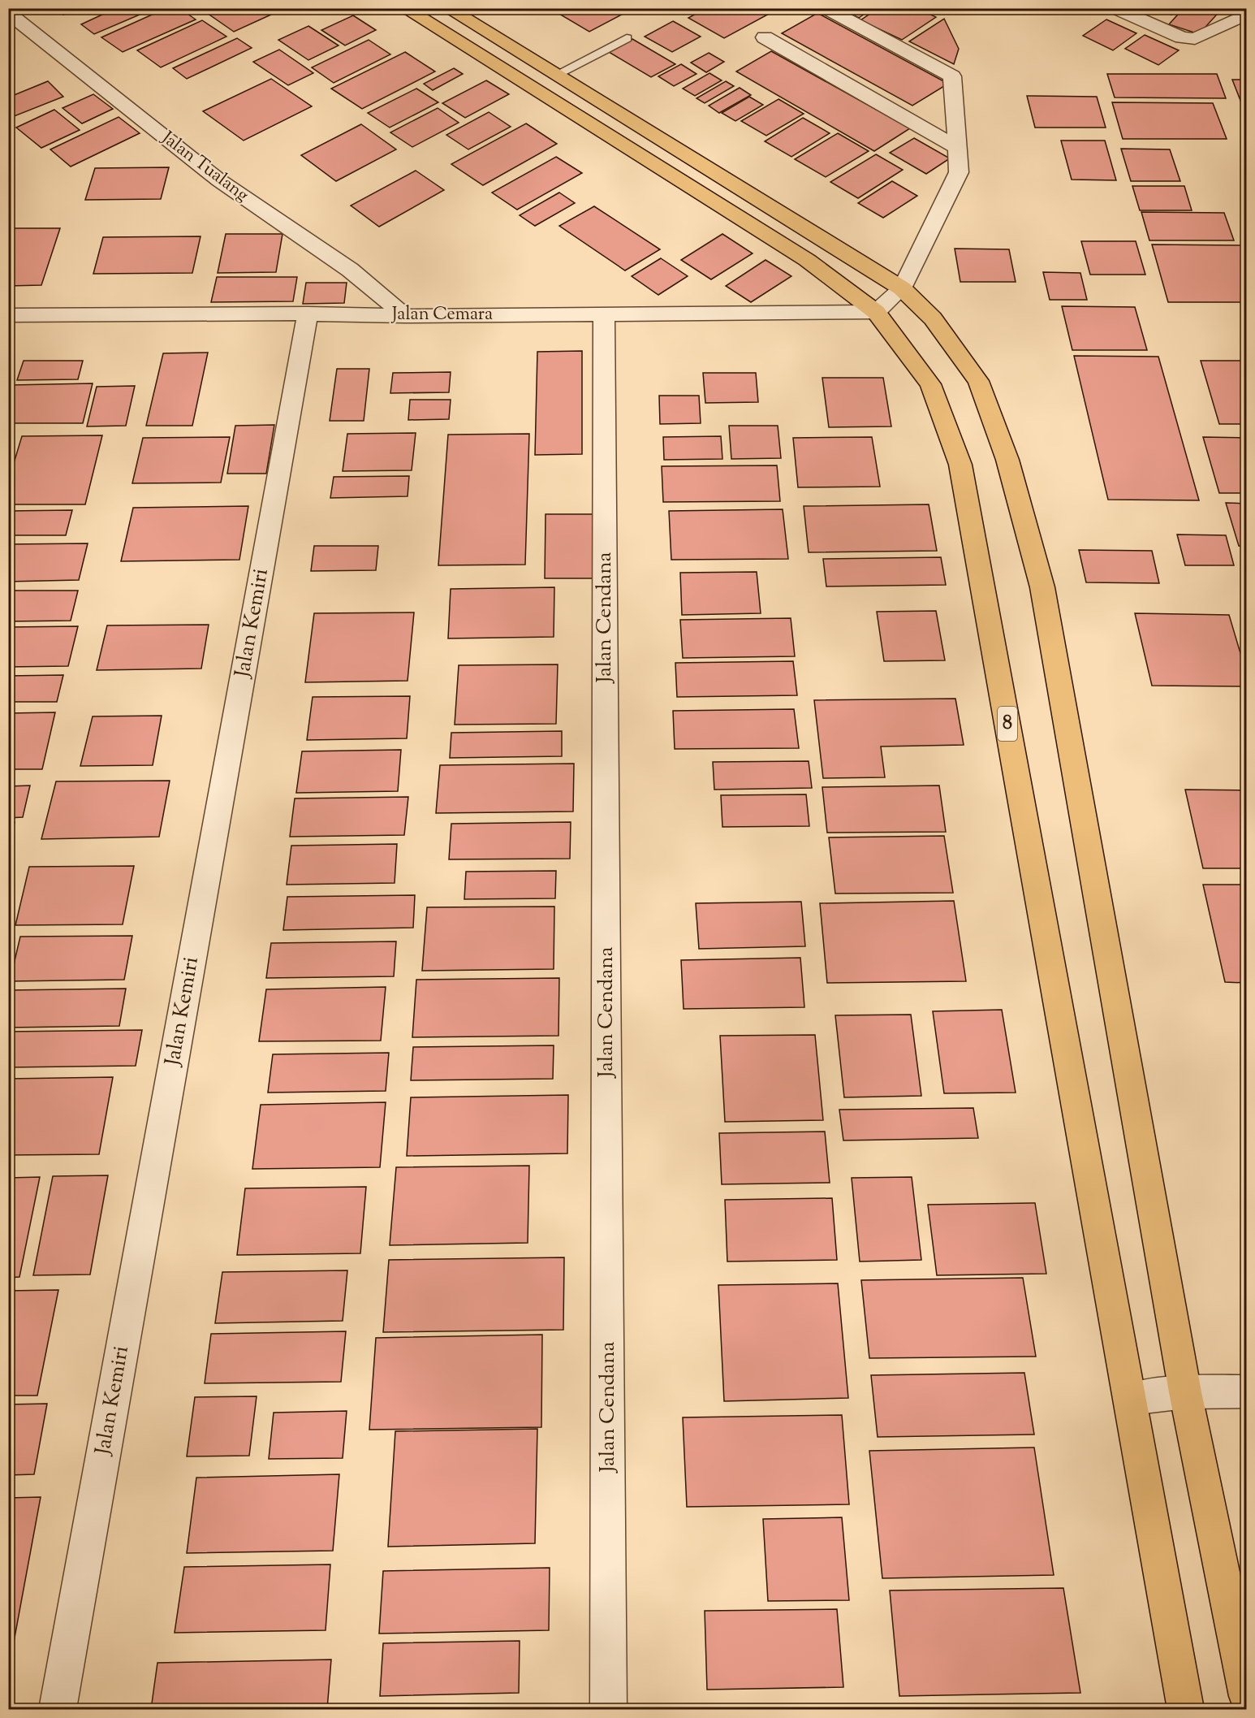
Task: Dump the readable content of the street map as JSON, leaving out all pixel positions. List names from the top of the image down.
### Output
{
  "streets": {
    "highway": ["8"],
    "street": [
      "Jalan Tualang",
      "Jalan Cemara",
      "Jalan Cendana",
      "Jalan Kemiri"
    ]
  },
  "crossings": [
    ["Jalan Tualang", "Jalan Cemara"],
    ["Jalan Cemara", "Jalan Cendana"],
    ["Jalan Cemara", "Jalan Kemiri"],
    ["Jalan Cemara", "8"]
  ]
}
